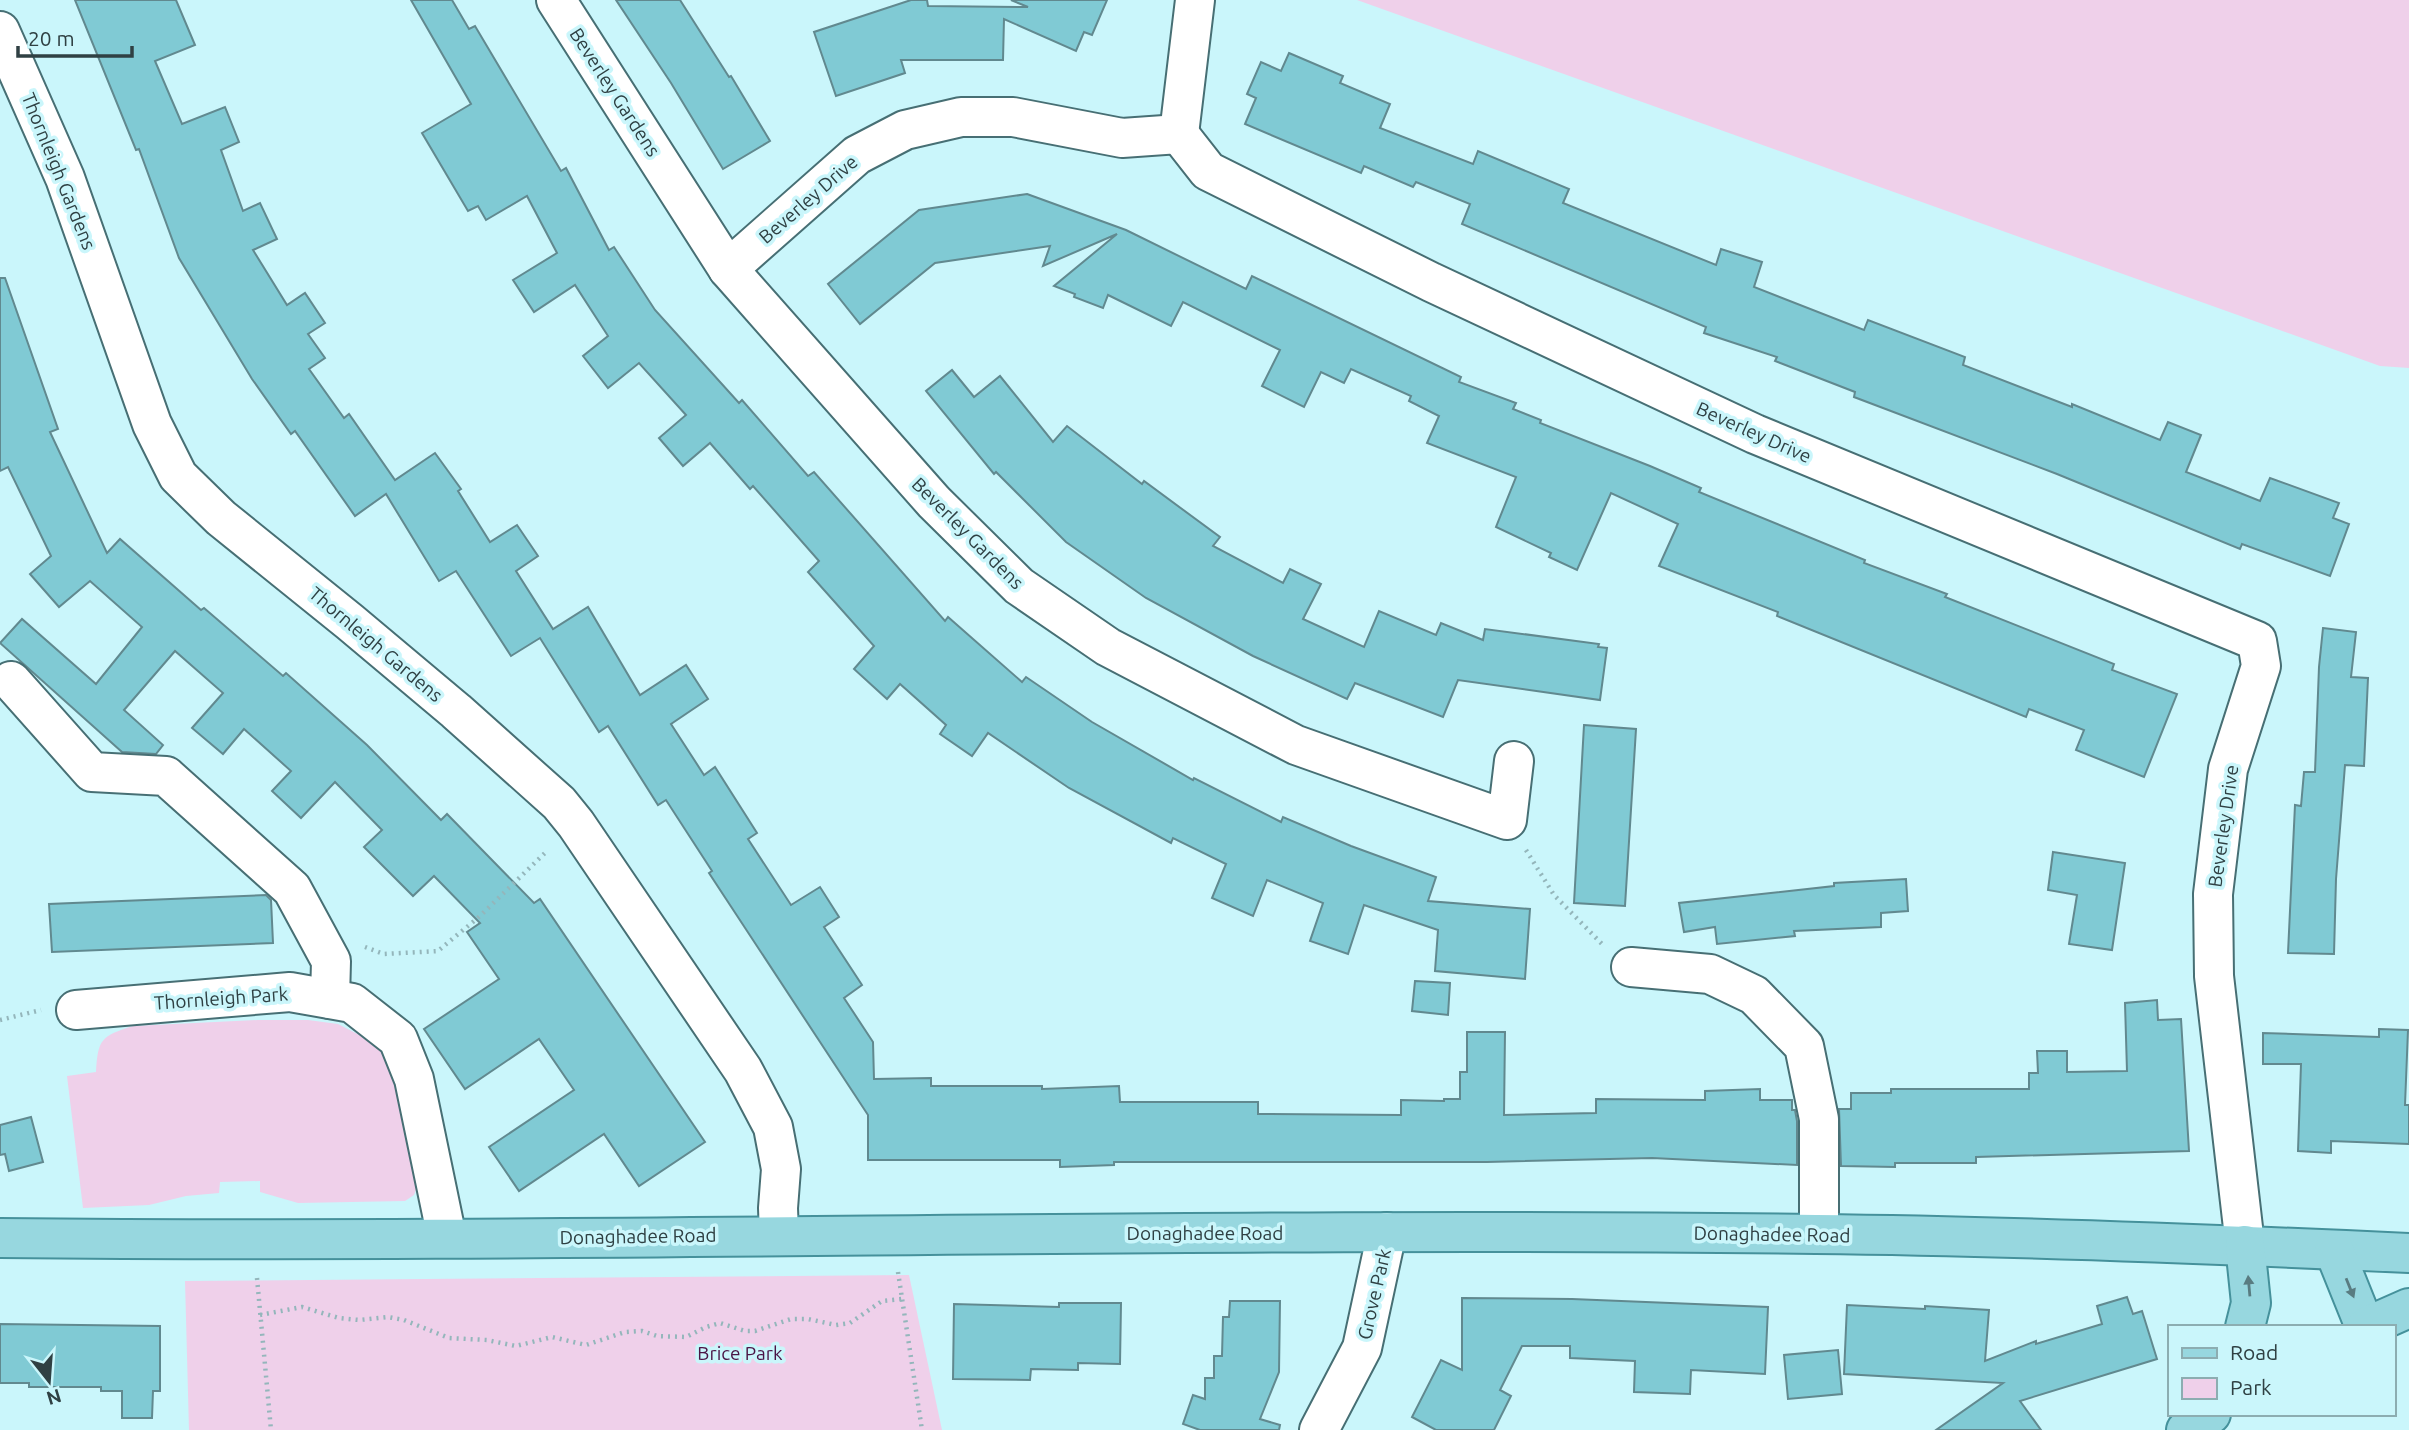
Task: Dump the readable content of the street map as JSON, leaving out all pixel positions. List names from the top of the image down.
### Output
{
  "streets": {
    "main road": ["Donaghadee Road"],
    "street": [
      "Beverley Gardens",
      "Thornleigh Gardens",
      "Beverley Drive",
      "Thornleigh Park",
      "Grove Park"
    ]
  },
  "crossings": [
    ["Beverley Gardens", "Beverley Drive"],
    ["Thornleigh Gardens", "Donaghadee Road"],
    ["Beverley Drive", "Donaghadee Road"],
    ["Thornleigh Park", "Donaghadee Road"],
    ["Donaghadee Road", "Grove Park"]
  ],
  "parks": ["Brice Park"],
  "legend": ["Road", "Park"],
  "scale_bar": "20 m",
  "north": "bottom"
}
